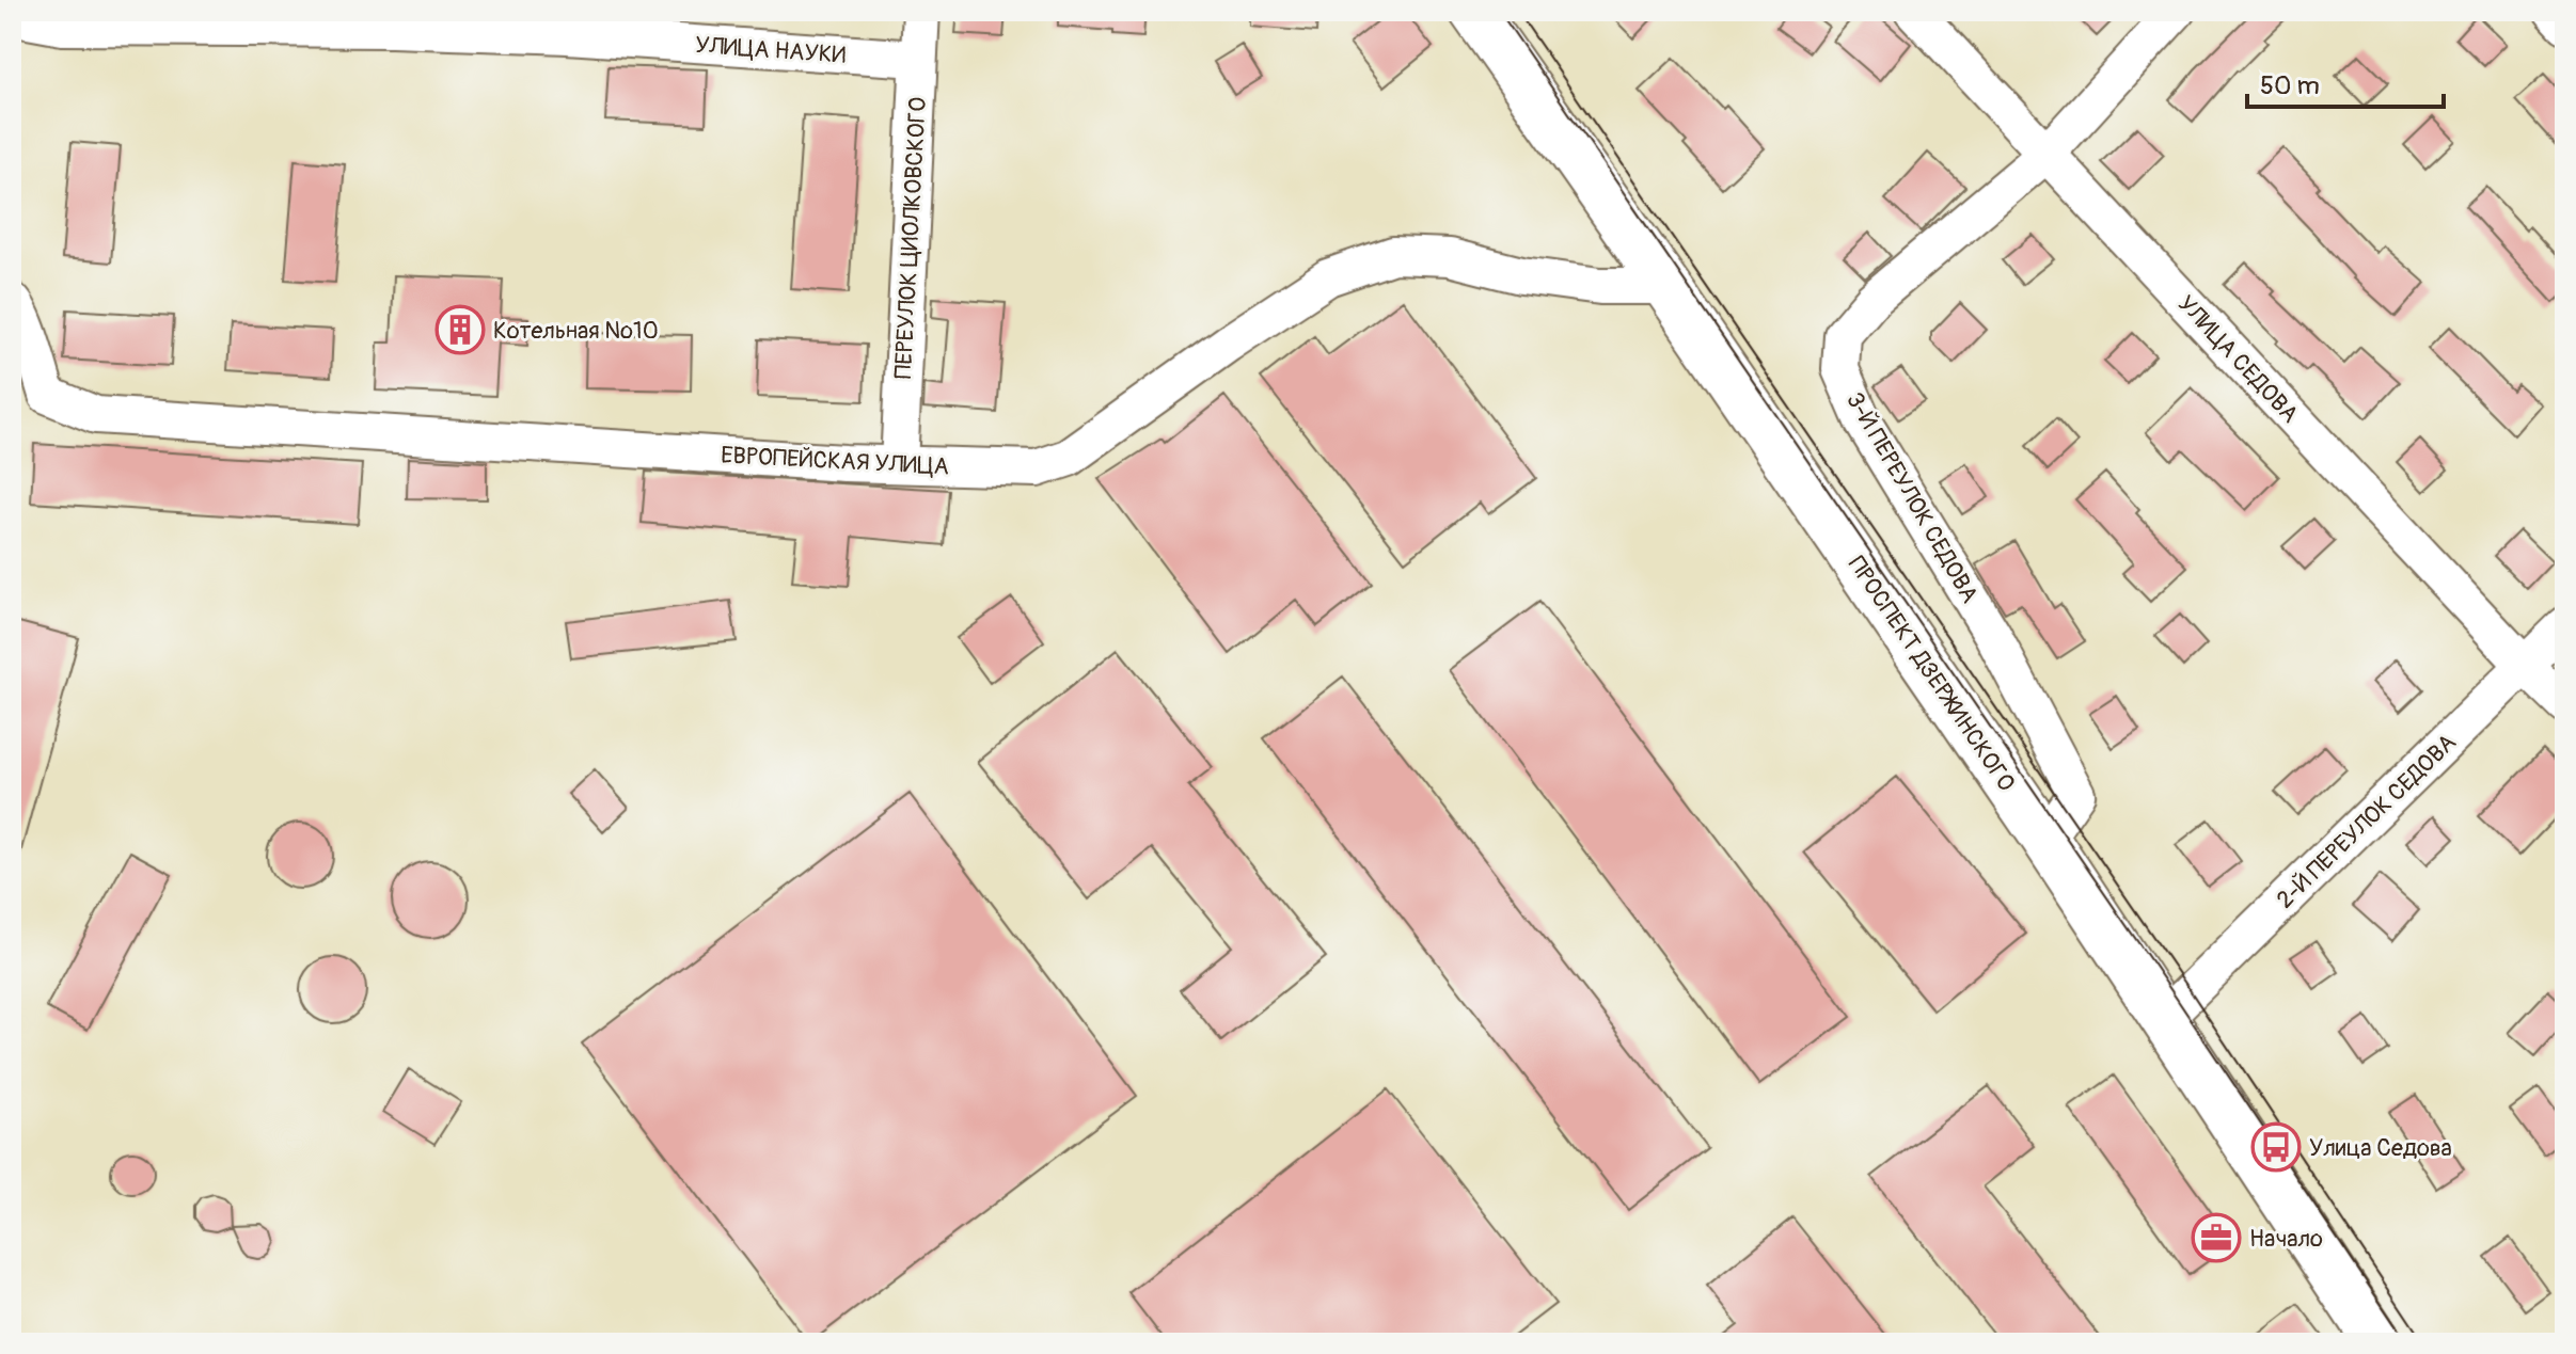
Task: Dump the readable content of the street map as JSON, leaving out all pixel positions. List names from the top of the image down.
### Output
{
  "streets": {
    "main road": ["ПРОСПЕКТ ДЗЕРЖИНСКОГО"],
    "street": [
      "УЛИЦА НАУКИ",
      "ПЕРЕУЛОК ЦИОЛКОВСКОГО",
      "УЛИЦА СЕДОВА",
      "ЕВРОПЕЙСКАЯ УЛИЦА",
      "3-Й ПЕРЕУЛОК СЕДОВА",
      "2-Й ПЕРЕУЛОК СЕДОВА"
    ]
  },
  "crossings": [
    ["УЛИЦА НАУКИ", "ПЕРЕУЛОК ЦИОЛКОВСКОГО"],
    ["ПЕРЕУЛОК ЦИОЛКОВСКОГО", "ЕВРОПЕЙСКАЯ УЛИЦА"],
    ["УЛИЦА СЕДОВА", "3-Й ПЕРЕУЛОК СЕДОВА"],
    ["УЛИЦА СЕДОВА", "2-Й ПЕРЕУЛОК СЕДОВА"],
    ["ЕВРОПЕЙСКАЯ УЛИЦА", "ПРОСПЕКТ ДЗЕРЖИНСКОГО"],
    ["3-Й ПЕРЕУЛОК СЕДОВА", "ПРОСПЕКТ ДЗЕРЖИНСКОГО"],
    ["ПРОСПЕКТ ДЗЕРЖИНСКОГО", "2-Й ПЕРЕУЛОК СЕДОВА"]
  ],
  "places": {
    "building": ["Котельная №10"],
    "bus stop": ["Улица Седова"],
    "office": ["Начало"]
  },
  "scale_bar": "50 m"
}
